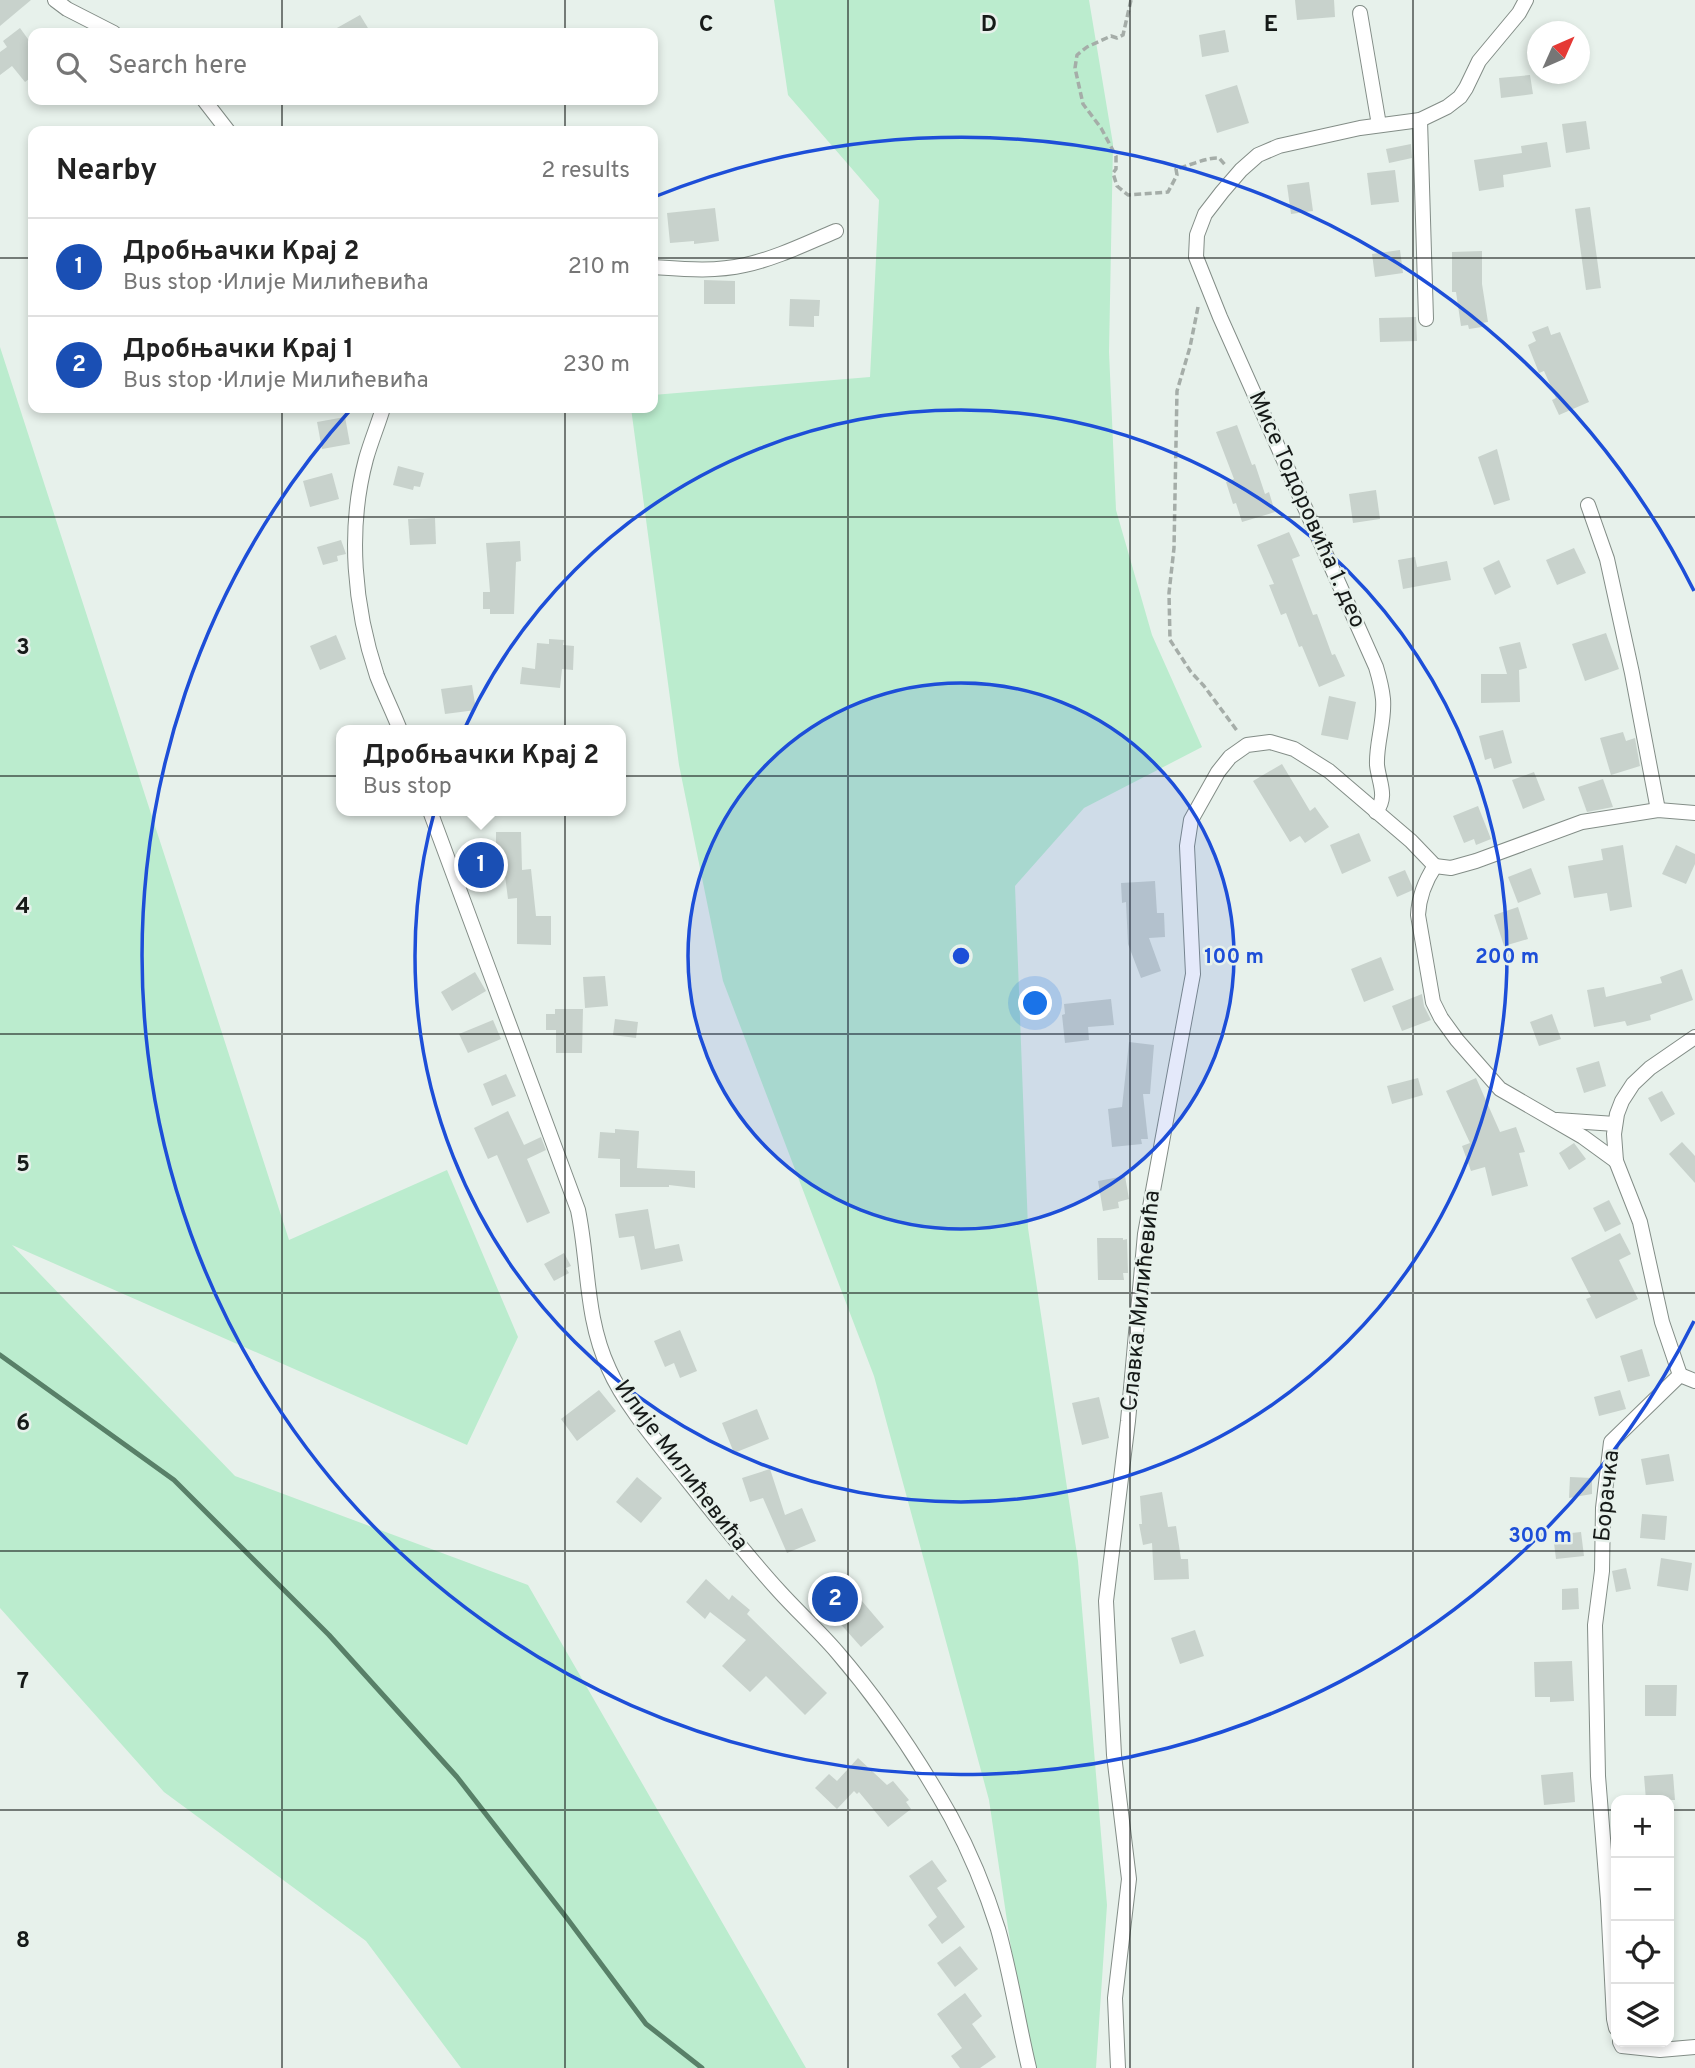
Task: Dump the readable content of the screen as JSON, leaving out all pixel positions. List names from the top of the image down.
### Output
{
  "streets": {
    "street": [
      "Мисе Тодоровића 1. део",
      "Славка Милићевића",
      "Илије Милићевића",
      "Борачка"
    ]
  },
  "north": "top right",
  "page": {
    "search": "Search here",
    "heading": ["Nearby", "2 results"],
    "list": [
      {
        "mark": "1",
        "name": "Дробњачки Крај 2",
        "note": "Bus stop · Илије Милићевића",
        "value": "210 m"
      },
      {
        "mark": "2",
        "name": "Дробњачки Крај 1",
        "note": "Bus stop · Илије Милићевића",
        "value": "230 m"
      }
    ],
    "popup": ["Дробњачки Крај 2", "Bus stop"],
    "pins": ["1", "2"],
    "map_buttons": ["+", "−"]
  },
  "grid": {
    "columns": ["C", "D", "E"],
    "rows": [
      "3",
      "4",
      "5",
      "6",
      "7",
      "8"
    ]
  },
  "rings": ["100 m", "200 m", "300 m"]
}
